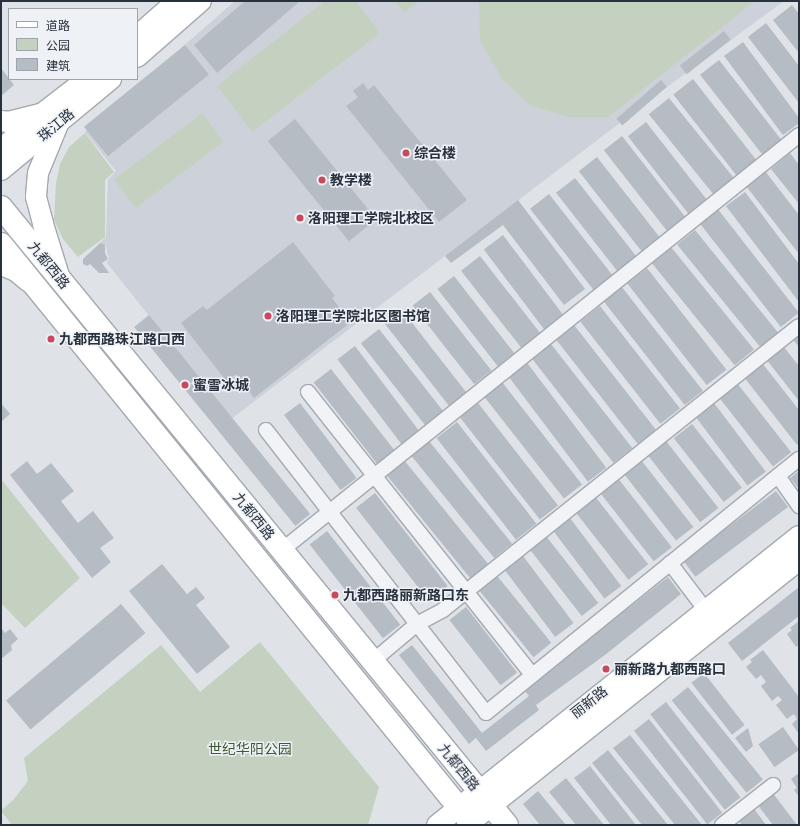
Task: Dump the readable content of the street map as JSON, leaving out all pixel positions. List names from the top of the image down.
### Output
{
  "streets": {
    "main road": ["珠江路", "九都西路", "丽新路"]
  },
  "crossings": [
    ["九都西路", "丽新路"]
  ],
  "parks": ["世纪华阳公园"],
  "places": [
    "综合楼",
    "教学楼",
    "洛阳理工学院北校区",
    "洛阳理工学院北区图书馆",
    "九都西路珠江路口西",
    "蜜雪冰城",
    "九都西路丽新路口东",
    "丽新路九都西路口"
  ],
  "legend": ["道路", "公园", "建筑"]
}
